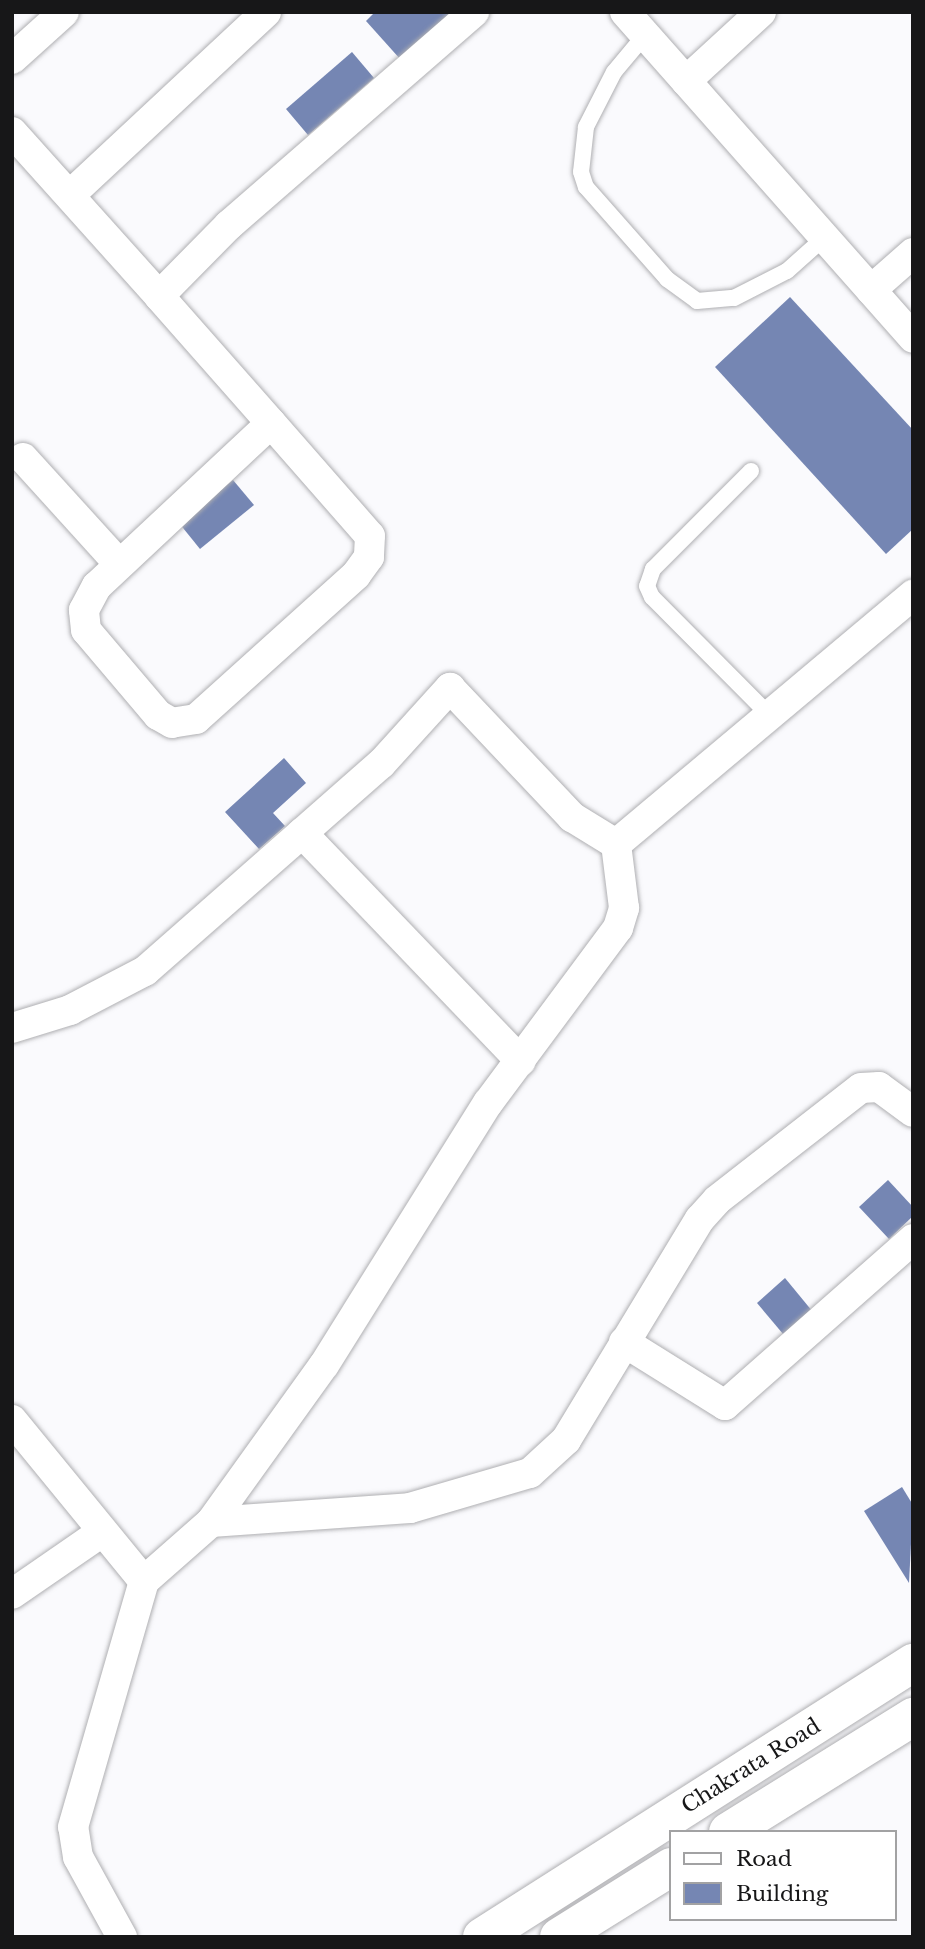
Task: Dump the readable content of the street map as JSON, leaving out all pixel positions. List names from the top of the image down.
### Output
{
  "streets": {
    "main road": ["Chakrata Road"]
  },
  "legend": ["Road", "Building"]
}
